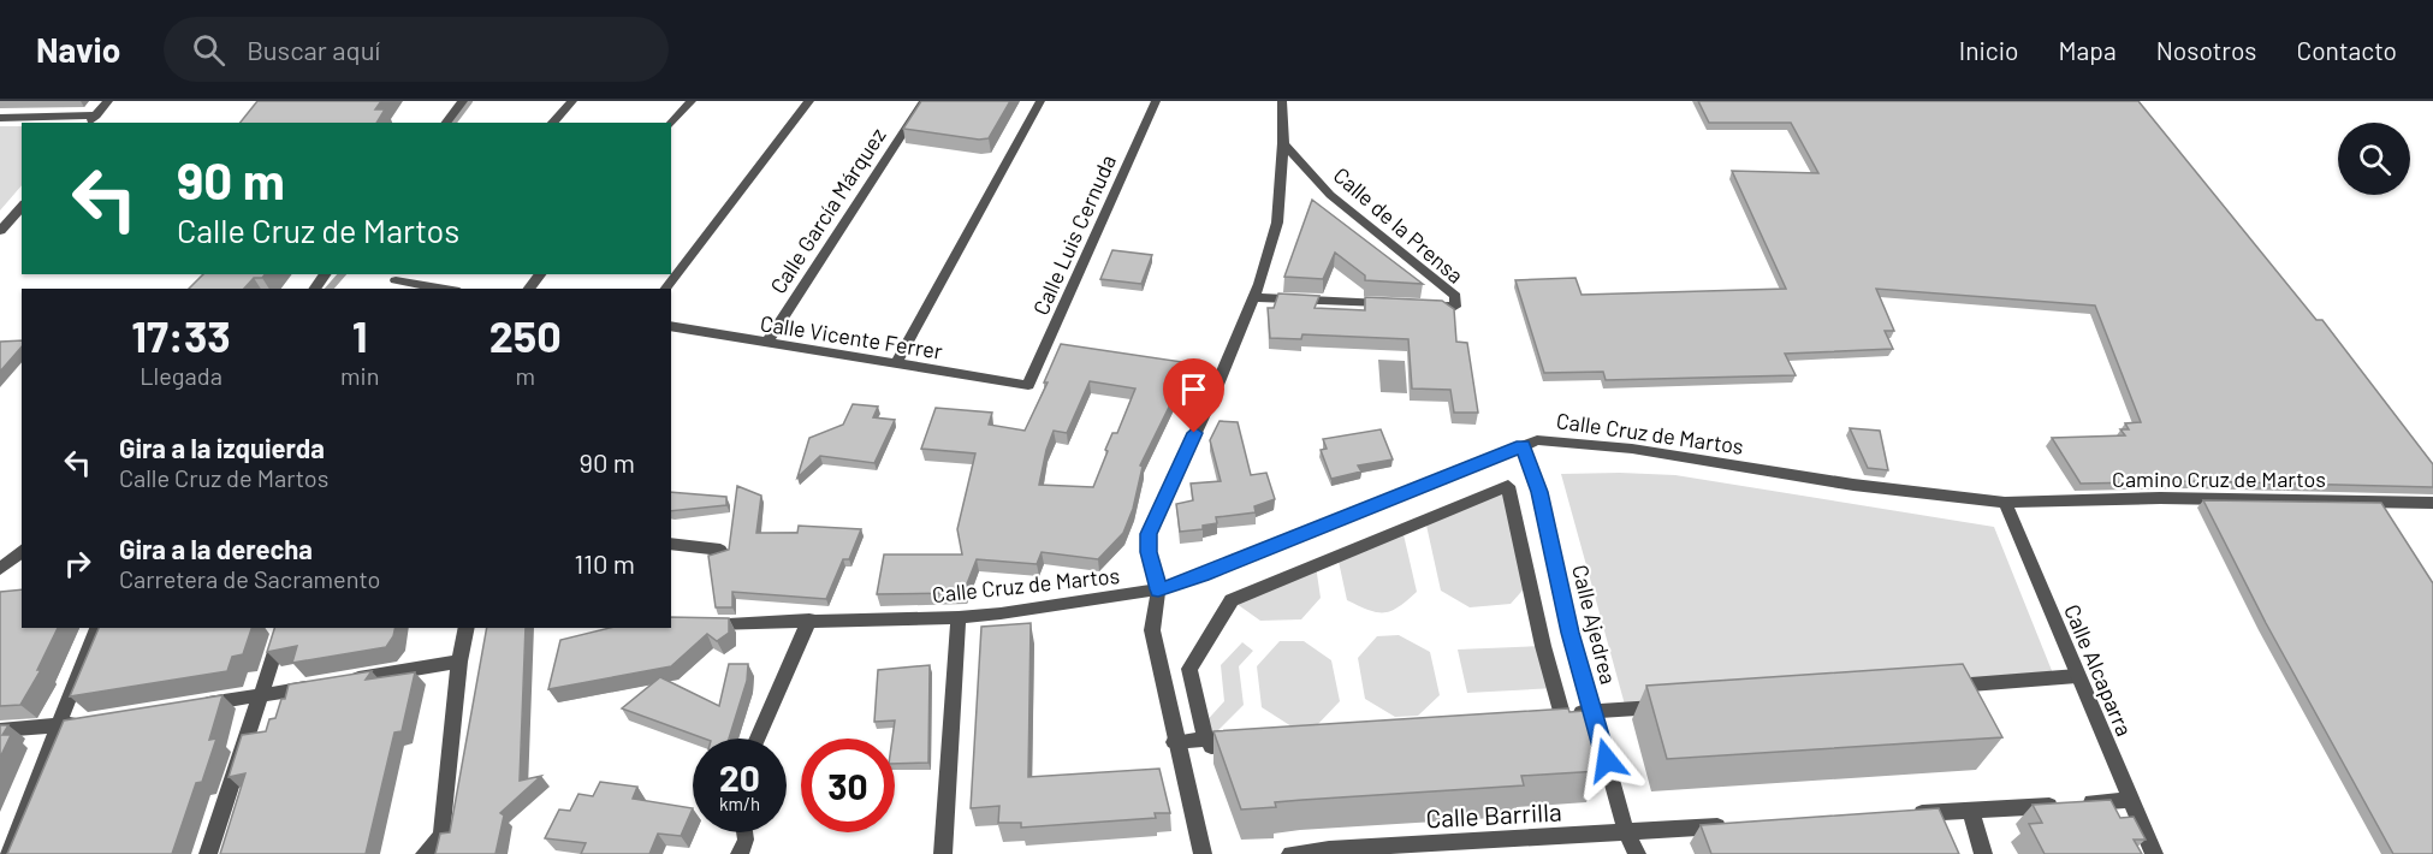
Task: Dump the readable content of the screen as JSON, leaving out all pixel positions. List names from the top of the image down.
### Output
{
  "streets": {
    "street": [
      "Calle García Márquez",
      "Calle de la Prensa",
      "Calle Luis Cernuda",
      "Calle Vicente Ferrer",
      "Calle Cruz de Martos",
      "Camino Cruz de Martos",
      "Calle Ajedrea",
      "Calle Alcaparra",
      "Calle Barrilla"
    ]
  },
  "crossings": [
    ["Calle García Márquez", "Calle Vicente Ferrer"],
    ["Calle Luis Cernuda", "Calle Vicente Ferrer"],
    ["Calle Cruz de Martos", "Camino Cruz de Martos"],
    ["Calle Cruz de Martos", "Calle Ajedrea"],
    ["Calle Cruz de Martos", "Calle Alcaparra"],
    ["Camino Cruz de Martos", "Calle Alcaparra"],
    ["Calle Ajedrea", "Calle Barrilla"]
  ],
  "page": {
    "header": "Navio",
    "search": "Buscar aquí",
    "nav": [
      "Inicio",
      "Mapa",
      "Nosotros",
      "Contacto"
    ],
    "turn": ["90 m", "Calle Cruz de Martos"],
    "eta": [
      "17:33",
      "Llegada",
      "1",
      "min",
      "250",
      "m"
    ],
    "list": [
      {
        "name": "Gira a la izquierda",
        "note": "Calle Cruz de Martos",
        "value": "90 m"
      },
      {
        "name": "Gira a la derecha",
        "note": "Carretera de Sacramento",
        "value": "110 m"
      }
    ],
    "speed": "20 km/h",
    "limit": "30"
  }
}
